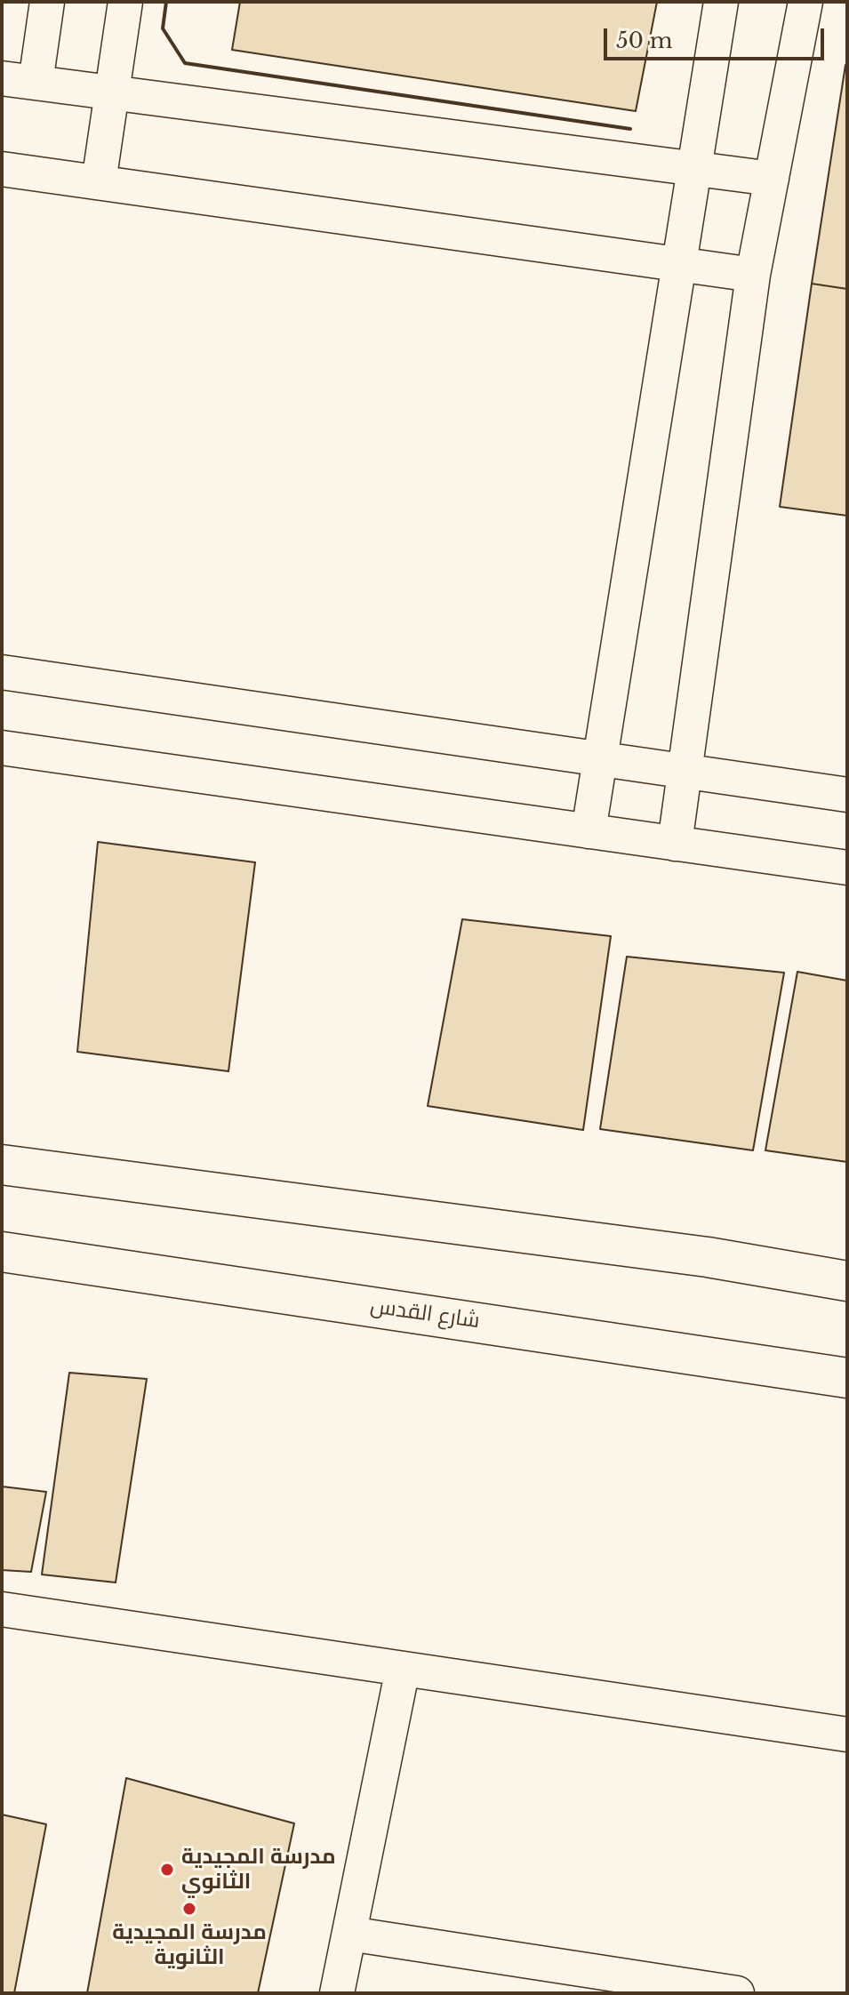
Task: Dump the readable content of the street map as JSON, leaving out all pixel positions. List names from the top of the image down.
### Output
{
  "streets": {
    "main road": ["شارع القدس"]
  },
  "places": ["مدرسة المجيدية الثانوي", "مدرسة المجيدية الثانوية"],
  "scale_bar": "50 m"
}
